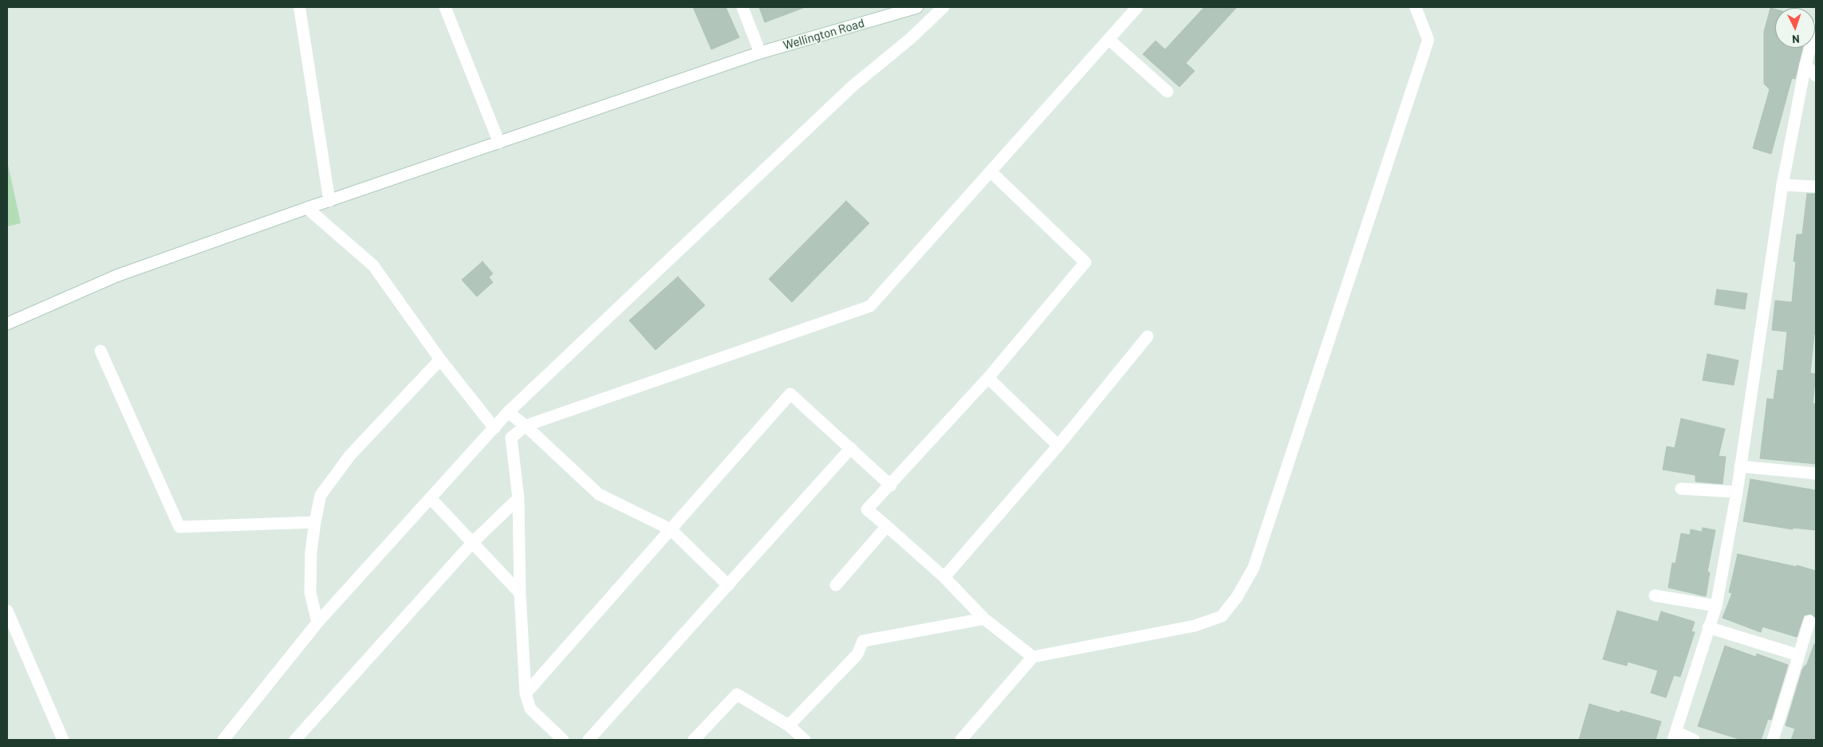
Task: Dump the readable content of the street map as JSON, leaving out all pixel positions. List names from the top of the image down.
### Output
{
  "streets": {
    "street": ["Wellington Road"]
  },
  "north": "bottom"
}
